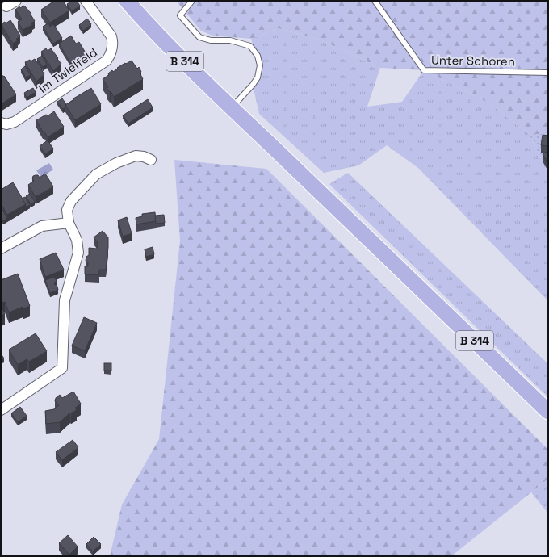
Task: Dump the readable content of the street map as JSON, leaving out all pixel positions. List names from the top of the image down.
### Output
{
  "streets": {
    "main road": ["B 314"],
    "street": ["Im Twielfeld"],
    "lane": ["Unter Schoren"]
  }
}
